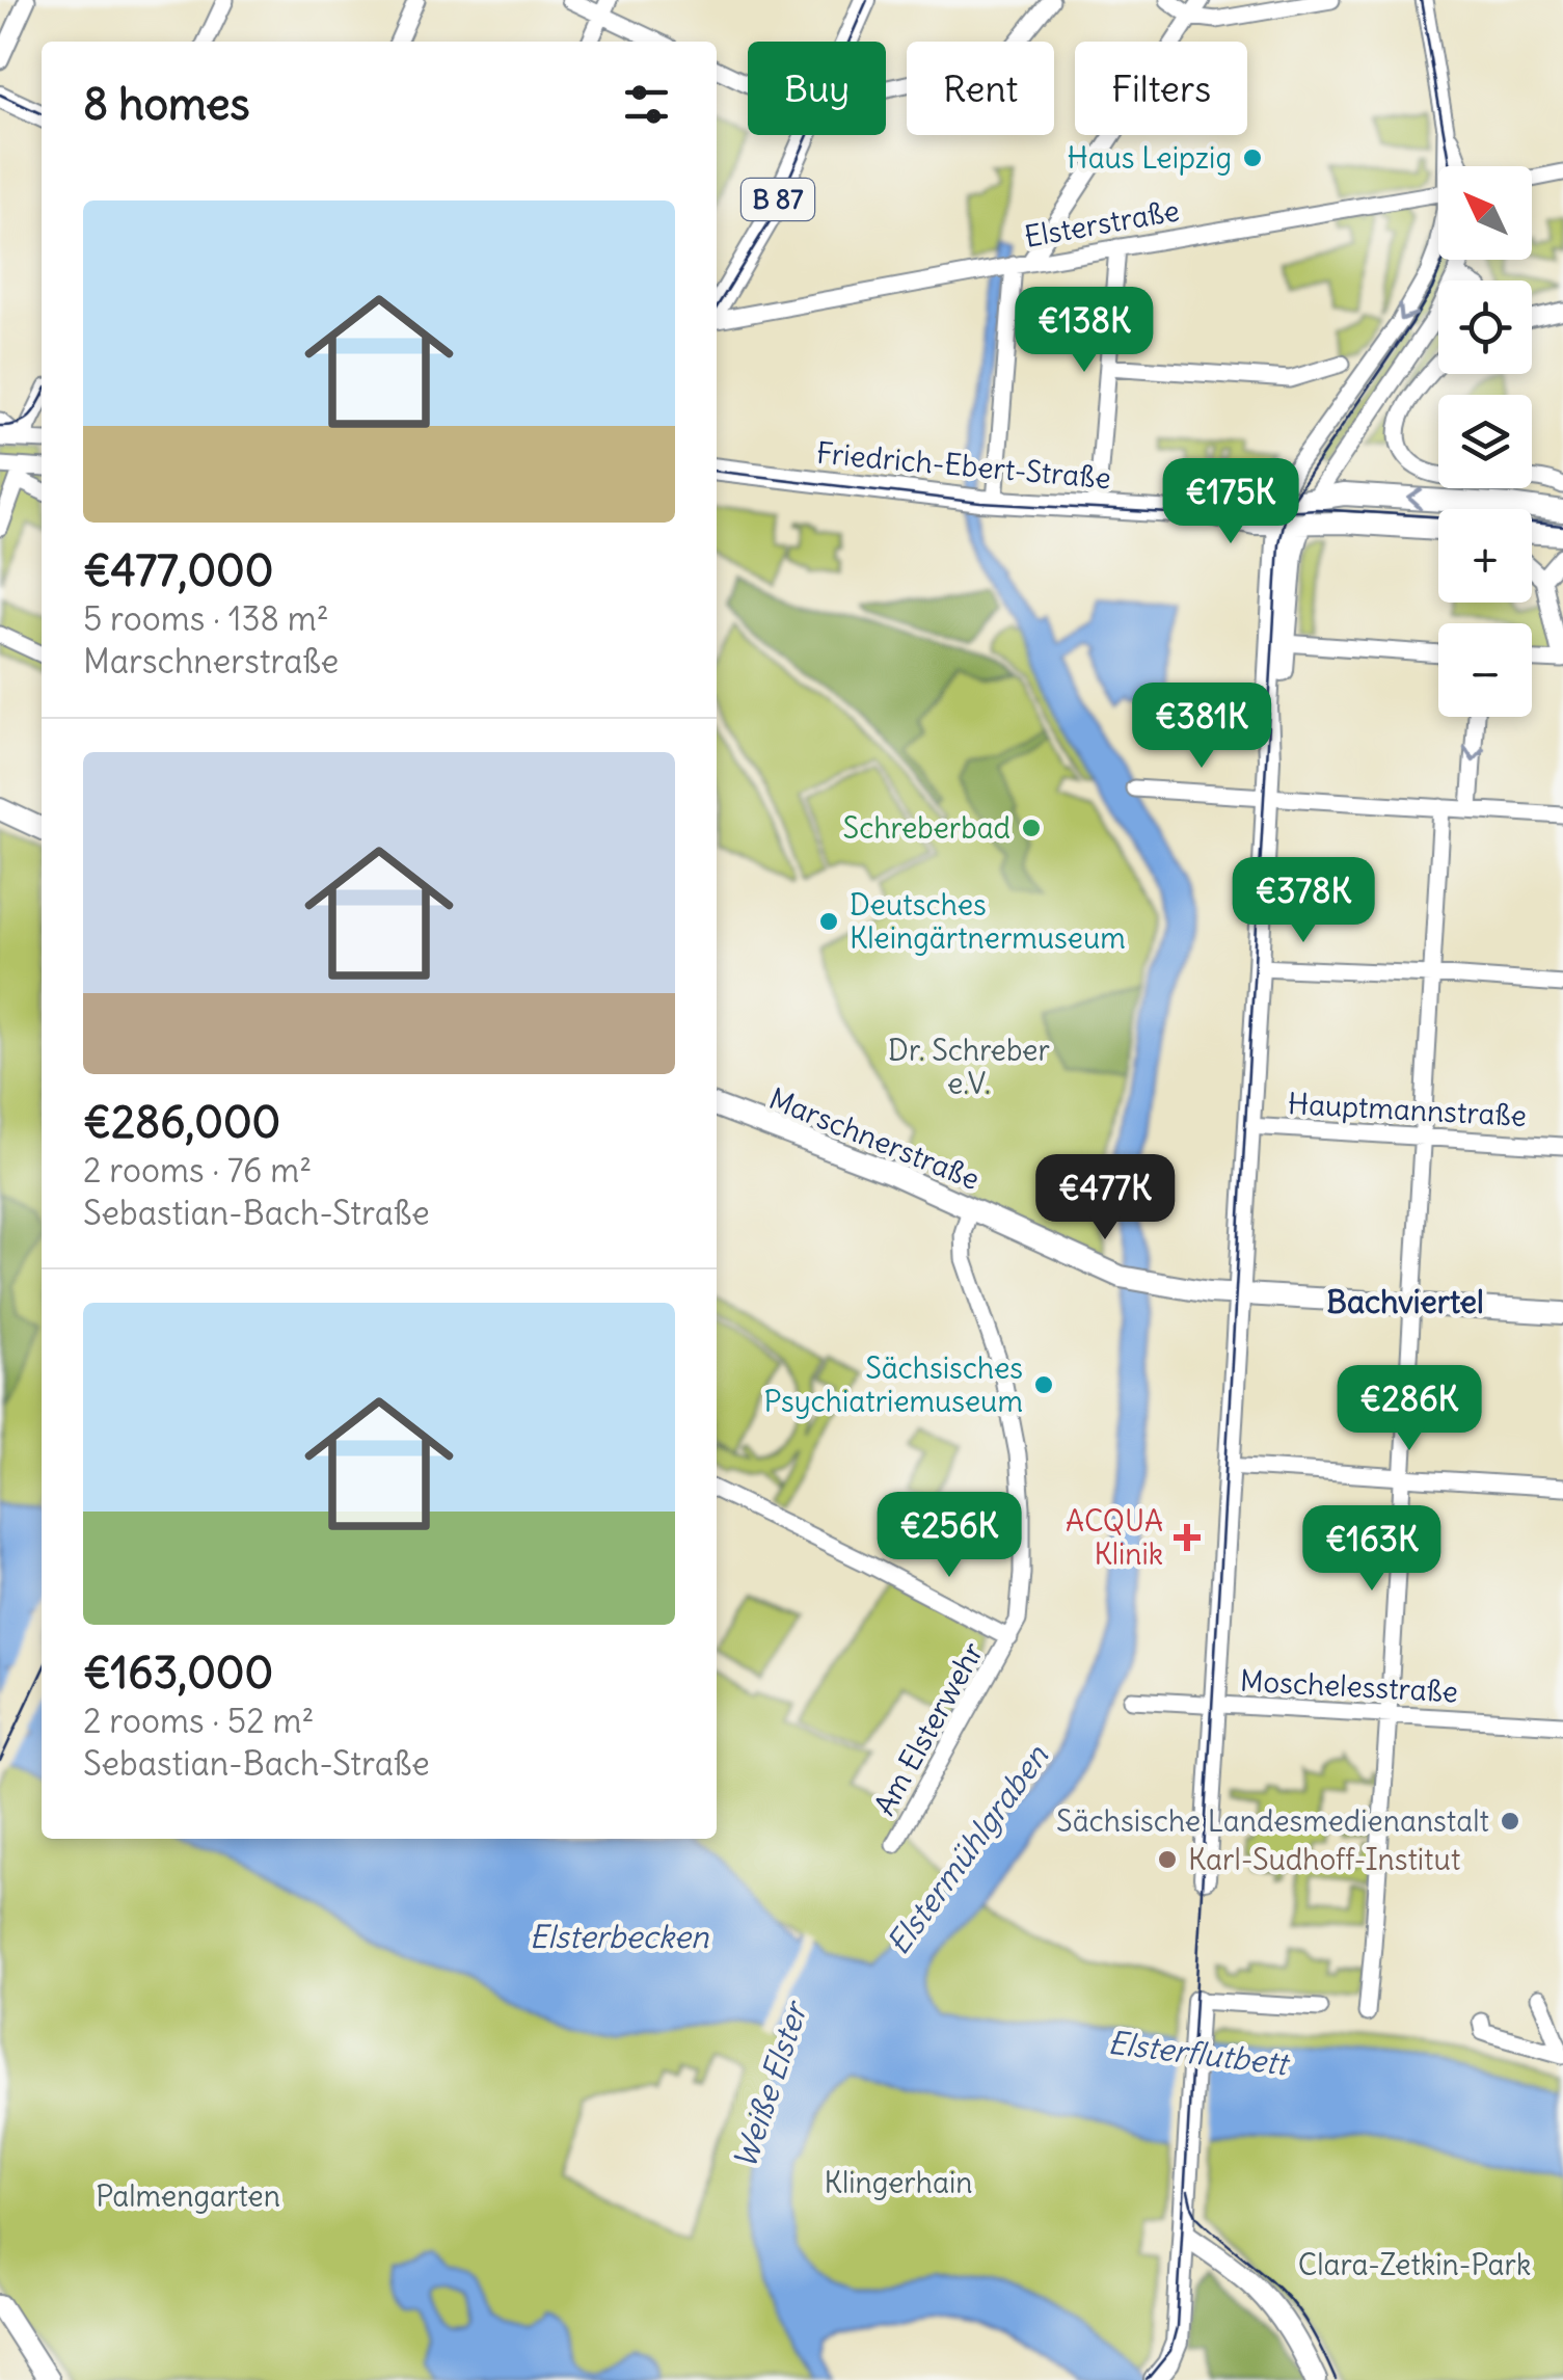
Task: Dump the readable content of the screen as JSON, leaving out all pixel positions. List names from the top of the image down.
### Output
{
  "streets": {
    "main road": ["B 87", "Friedrich-Ebert-Straße", "Marschnerstraße"],
    "street": [
      "Elsterstraße",
      "Hauptmannstraße",
      "Moschelesstraße",
      "Am Elsterwehr"
    ]
  },
  "crossings": [
    ["Marschnerstraße", "Am Elsterwehr"]
  ],
  "districts": ["Bachviertel"],
  "water": [
    "Elstermühlgraben",
    "Elsterbecken",
    "Elsterflutbett",
    "Weiße Elster"
  ],
  "parks": [
    "Dr. Schreber e.V.",
    "Klingerhain",
    "Palmengarten",
    "Clara-Zetkin-Park"
  ],
  "places": {
    "other": [
      "Haus Leipzig",
      "Schreberbad",
      "Deutsches Kleingärtnermuseum",
      "Sächsisches Psychiatriemuseum",
      "Sächsische Landesmedienanstalt",
      "Karl-Sudhoff-Institut"
    ],
    "health": ["ACQUA Klinik"]
  },
  "north": "top left",
  "page": {
    "chip": ["Buy", "Rent", "Filters"],
    "heading": "8 homes",
    "map_buttons": ["+", "−"],
    "list": [
      {
        "name": "€477,000",
        "note": "5 rooms · 138 m² · Marschnerstraße"
      },
      {
        "name": "€286,000",
        "note": "2 rooms · 76 m² · Sebastian-Bach-Straße"
      },
      {
        "name": "€163,000",
        "note": "2 rooms · 52 m² · Sebastian-Bach-Straße"
      }
    ],
    "price": [
      "€138K",
      "€175K",
      "€381K",
      "€378K",
      "€477K",
      "€286K",
      "€256K",
      "€163K"
    ]
  }
}
